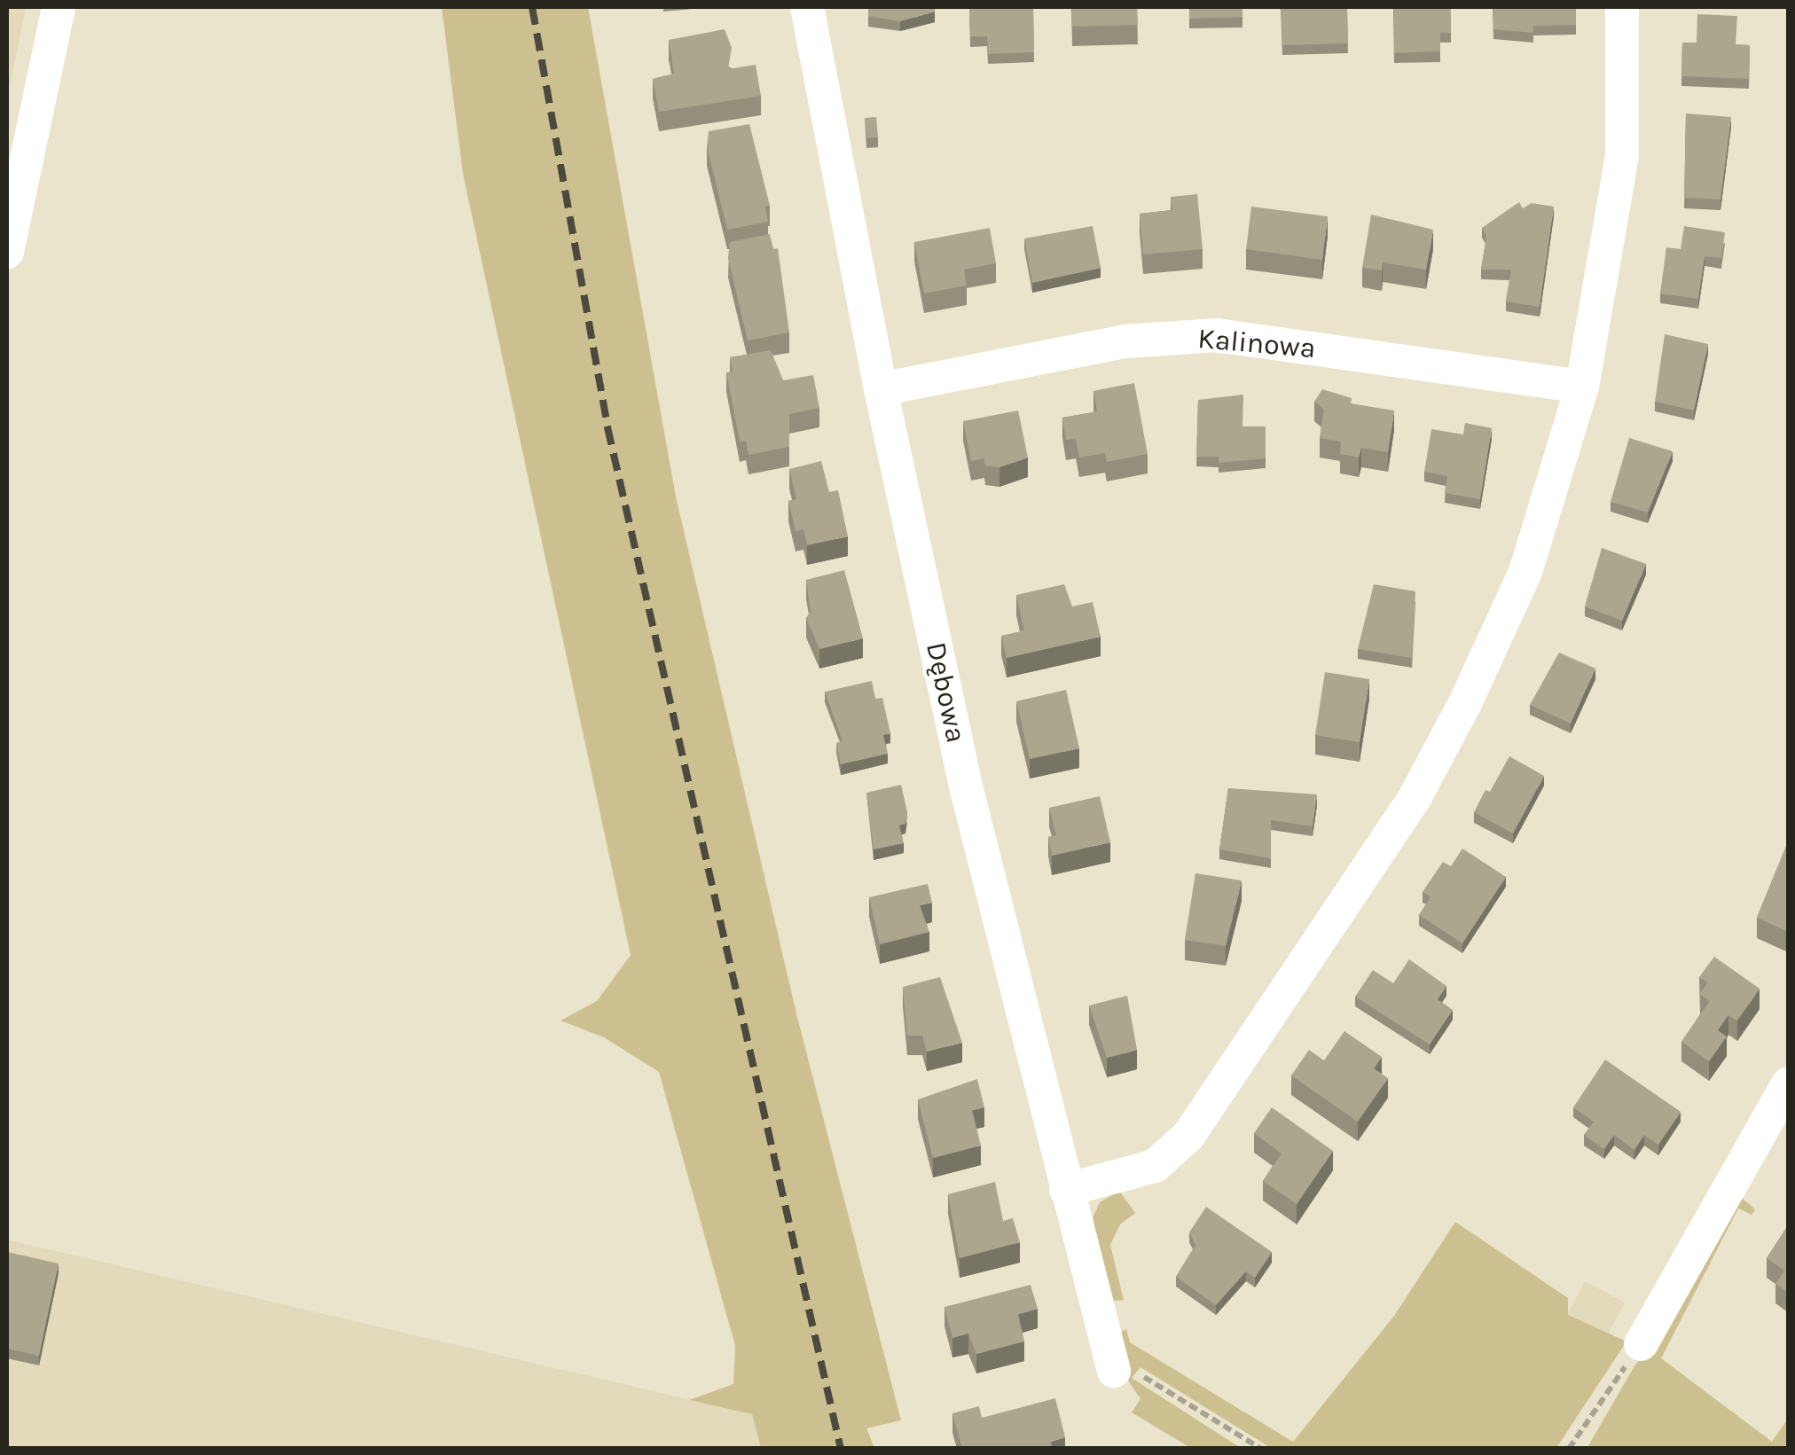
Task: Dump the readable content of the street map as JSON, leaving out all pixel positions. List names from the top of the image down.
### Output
{
  "streets": {
    "street": ["Kalinowa", "Dębowa"]
  },
  "crossings": [
    ["Kalinowa", "Dębowa"]
  ]
}
